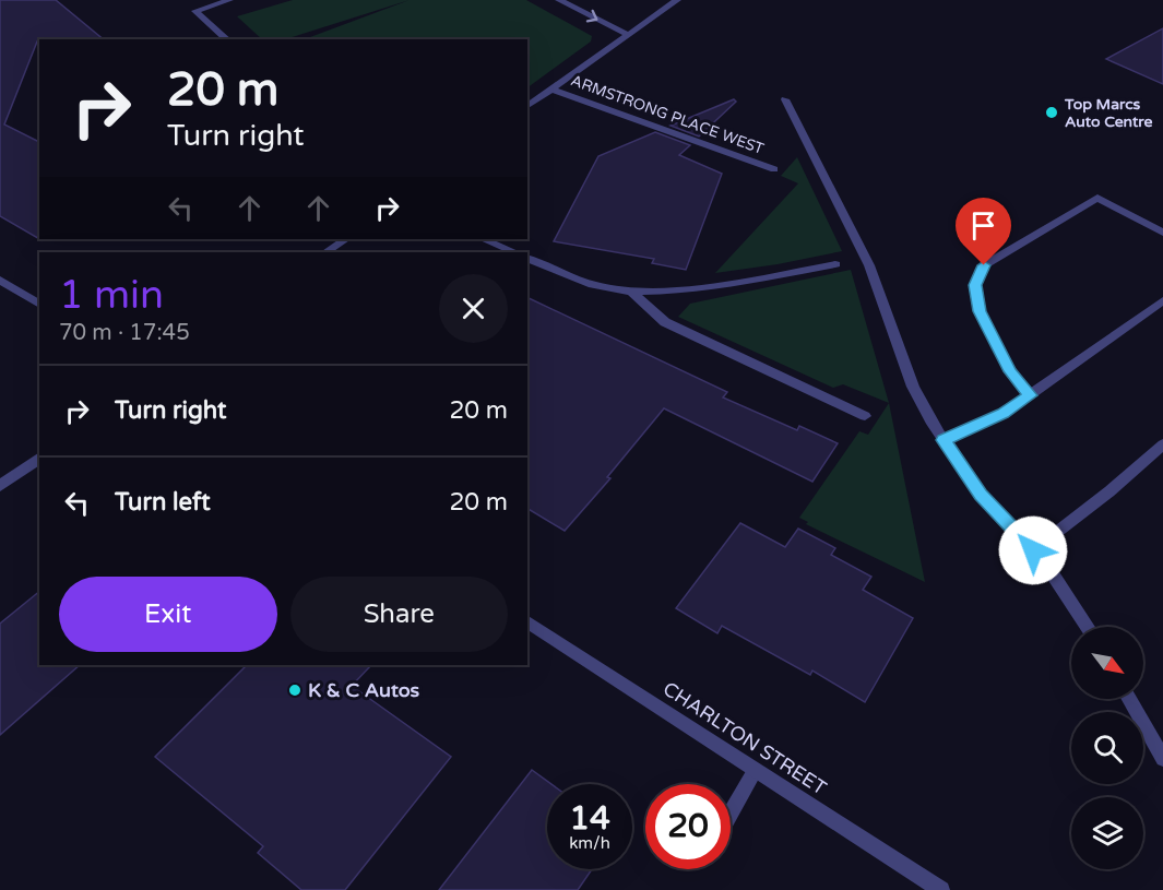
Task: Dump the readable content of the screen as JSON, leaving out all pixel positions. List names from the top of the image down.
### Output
{
  "streets": {
    "street": ["ARMSTRONG PLACE WEST", "CHARLTON STREET"]
  },
  "places": ["Top Marcs Auto Centre", "K & C Autos"],
  "north": "bottom right",
  "page": {
    "turn": ["20 m", "Turn right"],
    "heading": ["1 min", "70 m · 17:45"],
    "list": [
      {
        "name": "Turn right",
        "value": "20 m"
      },
      {
        "name": "Turn left",
        "value": "20 m"
      }
    ],
    "buttons": ["Exit", "Share"],
    "speed": "14 km/h",
    "limit": "20"
  }
}
